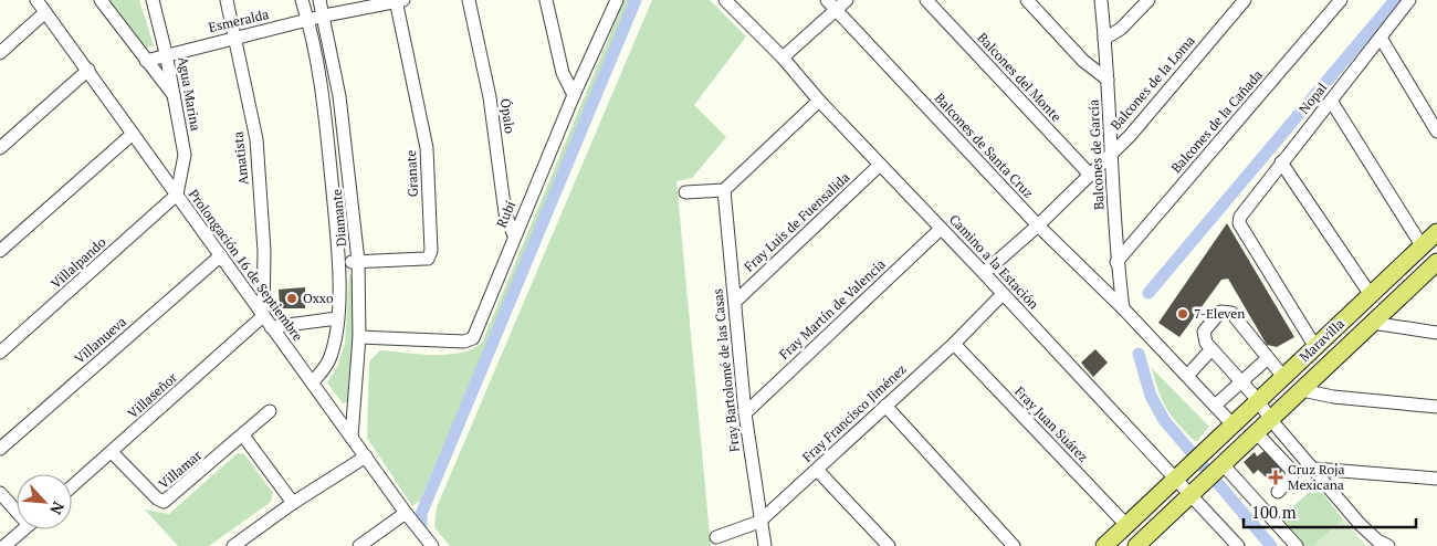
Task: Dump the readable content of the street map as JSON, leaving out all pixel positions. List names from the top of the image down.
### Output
{
  "streets": {
    "main road": ["Maravilla"],
    "street": [
      "Esmeralda",
      "Balcones del Monte",
      "Balcones de la Loma",
      "Agua Marina",
      "Nopal",
      "Ópalo",
      "Balcones de la Cañada",
      "Balcones de Santa Cruz",
      "Balcones de García",
      "Amatista",
      "Granate",
      "Rubí",
      "Diamante",
      "Fray Luis de Fuensalida",
      "Camino a la Estación",
      "Villalpando",
      "Prolongación 16 de Septiembre",
      "Fray Martín de Valencia",
      "Villanueva",
      "Fray Bartolomé de las Casas",
      "Villaseñor",
      "Fray Francisco Jiménez",
      "Fray Juan Suárez",
      "Villamar"
    ]
  },
  "crossings": [
    ["Esmeralda", "Agua Marina"],
    ["Esmeralda", "Amatista"],
    ["Esmeralda", "Granate"],
    ["Esmeralda", "Diamante"],
    ["Balcones del Monte", "Balcones de la Loma"],
    ["Balcones de la Loma", "Balcones de Santa Cruz"],
    ["Balcones de la Loma", "Balcones de García"],
    ["Balcones de la Loma", "Camino a la Estación"],
    ["Agua Marina", "Villalpando"],
    ["Agua Marina", "Prolongación 16 de Septiembre"],
    ["Nopal", "Maravilla"],
    ["Ópalo", "Rubí"],
    ["Balcones de la Cañada", "Balcones de García"],
    ["Balcones de Santa Cruz", "Balcones de García"],
    ["Balcones de Santa Cruz", "Maravilla"],
    ["Amatista", "Prolongación 16 de Septiembre"],
    ["Amatista", "Villaseñor"],
    ["Granate", "Diamante"],
    ["Rubí", "Diamante"],
    ["Diamante", "Prolongación 16 de Septiembre"],
    ["Fray Luis de Fuensalida", "Camino a la Estación"],
    ["Fray Luis de Fuensalida", "Fray Bartolomé de las Casas"],
    ["Camino a la Estación", "Fray Martín de Valencia"],
    ["Camino a la Estación", "Maravilla"],
    ["Camino a la Estación", "Fray Francisco Jiménez"],
    ["Villalpando", "Prolongación 16 de Septiembre"],
    ["Prolongación 16 de Septiembre", "Villanueva"],
    ["Prolongación 16 de Septiembre", "Villaseñor"],
    ["Fray Martín de Valencia", "Fray Bartolomé de las Casas"],
    ["Maravilla", "Fray Juan Suárez"],
    ["Fray Bartolomé de las Casas", "Fray Francisco Jiménez"],
    ["Villaseñor", "Villamar"],
    ["Fray Francisco Jiménez", "Fray Juan Suárez"]
  ],
  "places": {
    "other": ["Oxxo", "7-Eleven"],
    "health": ["Cruz Roja Mexicana"]
  },
  "scale_bar": "100 m",
  "north": "bottom right"
}
